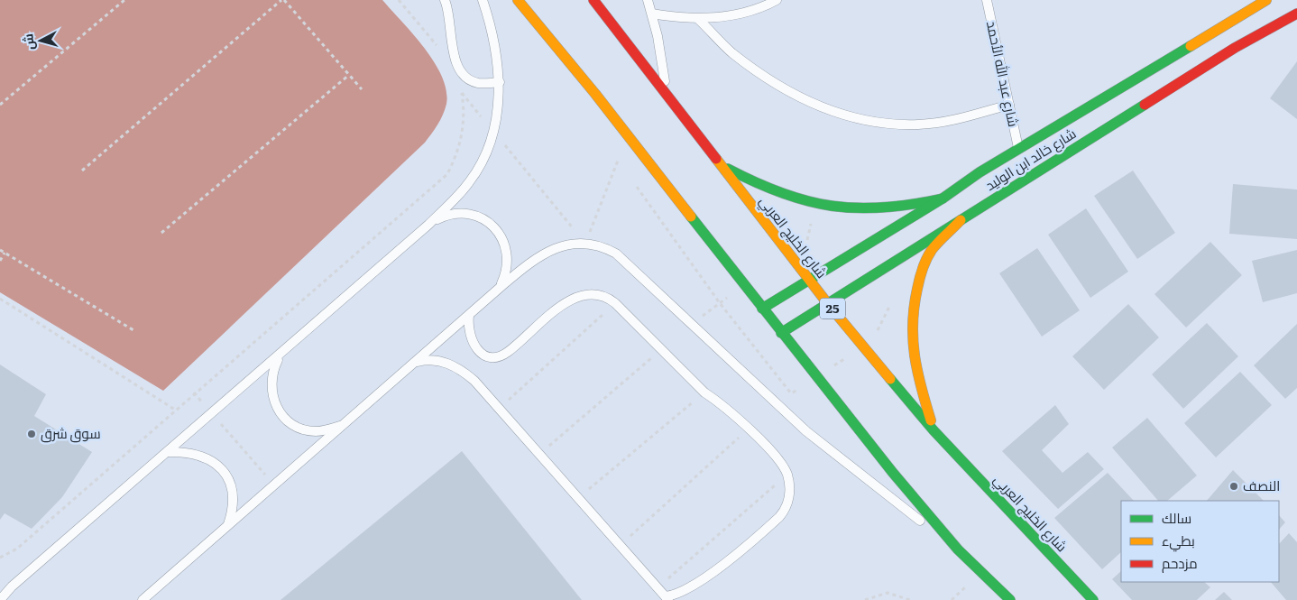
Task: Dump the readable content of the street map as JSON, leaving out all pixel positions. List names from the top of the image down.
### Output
{
  "streets": {
    "main road": ["شارع خالد ابن الوليد", "شارع الخليج العربي", "25"],
    "lane": ["شارع عبد الله الأحمد"]
  },
  "crossings": [
    ["شارع عبد الله الأحمد", "شارع خالد ابن الوليد"],
    ["شارع خالد ابن الوليد", "شارع الخليج العربي"]
  ],
  "places": ["سوق شرق", "النصف"],
  "legend": ["سالك", "بطيء", "مزدحم"],
  "north": "left"
}
